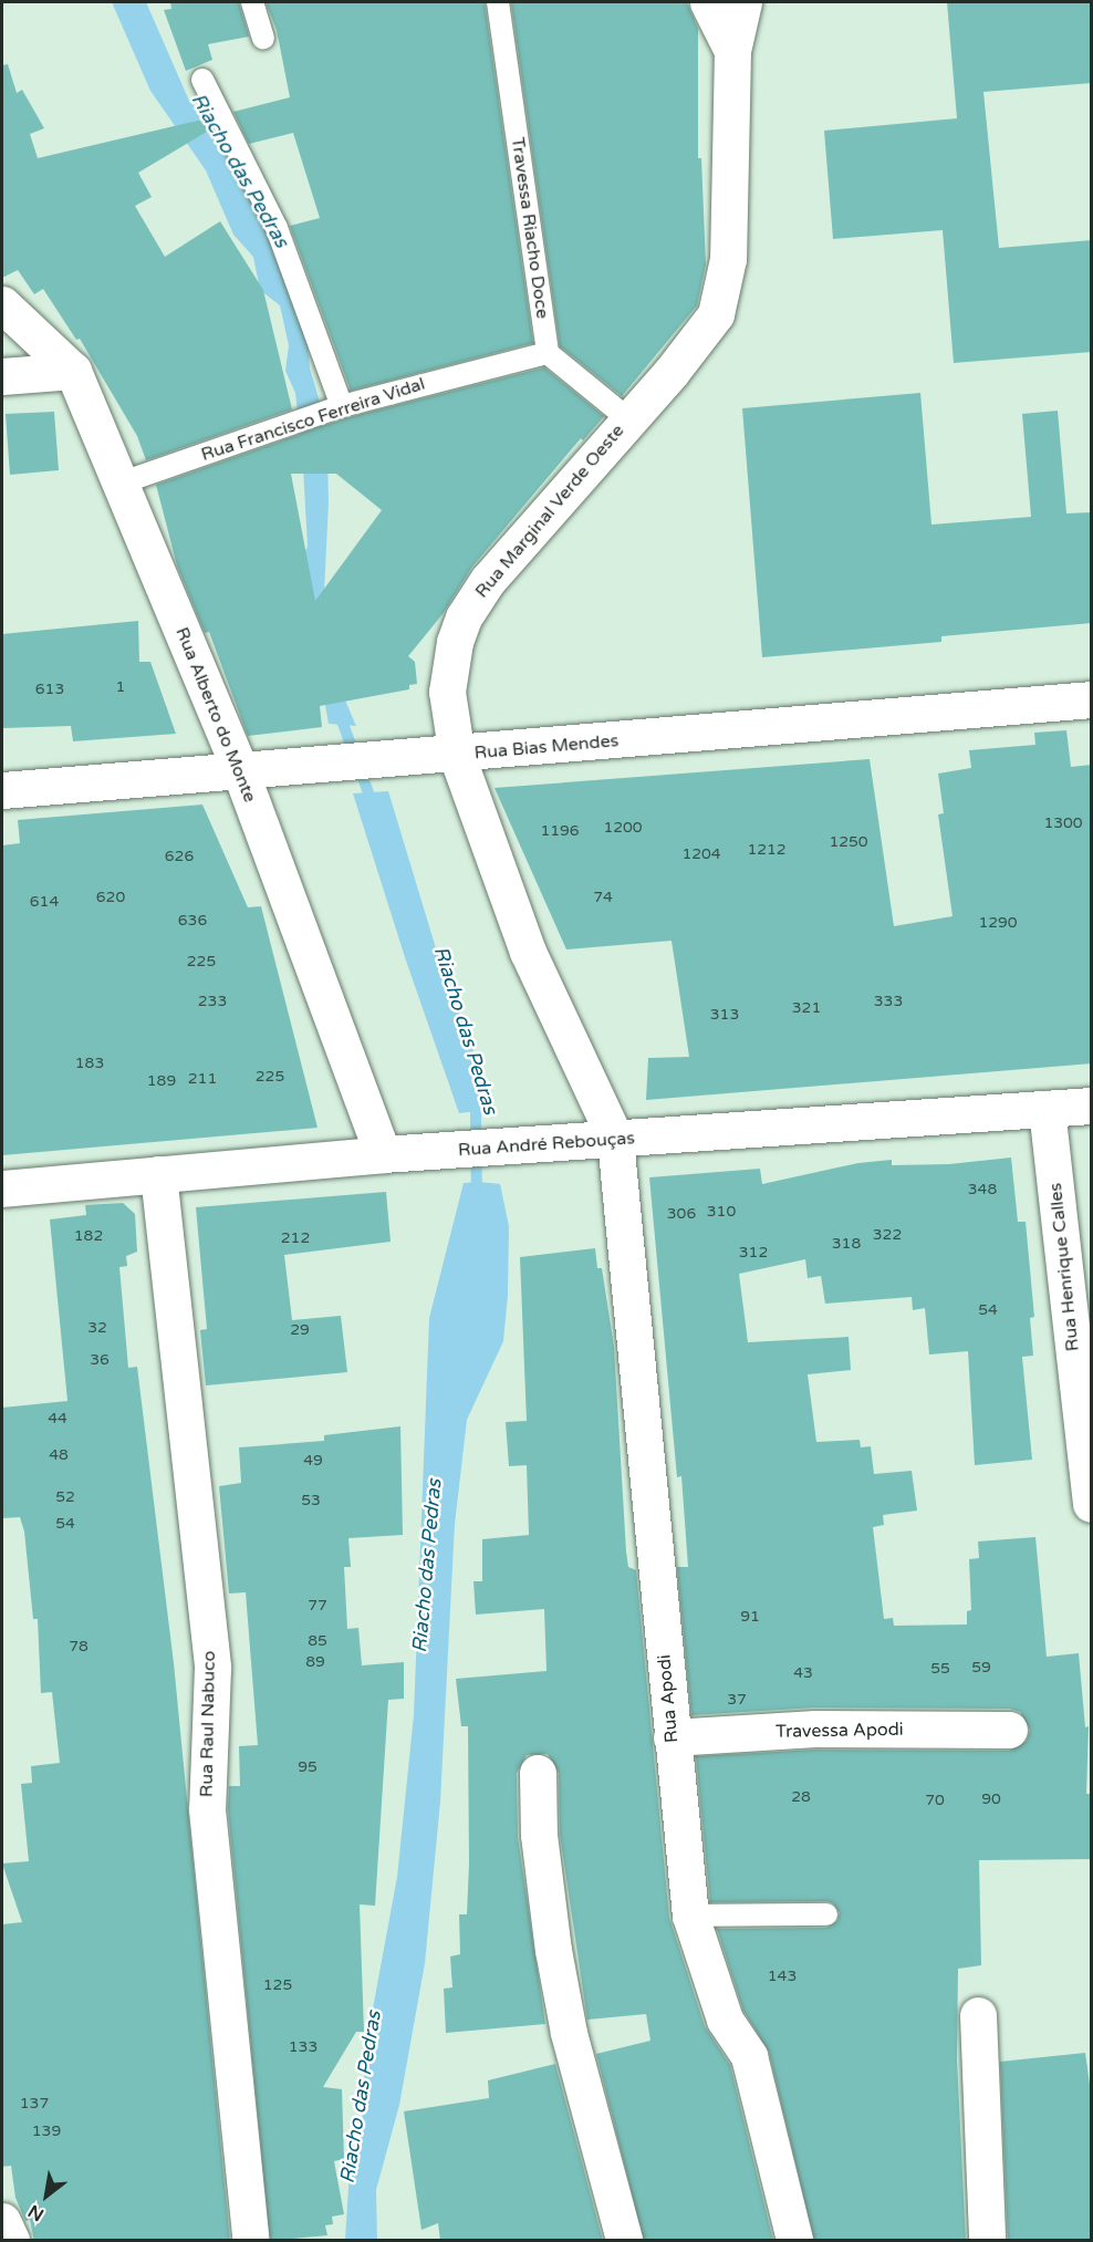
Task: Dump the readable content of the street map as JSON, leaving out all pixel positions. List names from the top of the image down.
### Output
{
  "streets": {
    "street": [
      "Rua Marginal Verde Oeste",
      "Rua Alberto do Monte",
      "Rua Bias Mendes",
      "Rua André Rebouças",
      "Rua Henrique Calles",
      "Rua Apodi",
      "Rua Raul Nabuco",
      "Travessa Apodi"
    ],
    "lane": ["Travessa Riacho Doce", "Rua Francisco Ferreira Vidal"]
  },
  "crossings": [
    ["Travessa Riacho Doce", "Rua Francisco Ferreira Vidal"],
    ["Rua Francisco Ferreira Vidal", "Rua Alberto do Monte"],
    ["Rua Marginal Verde Oeste", "Rua Bias Mendes"],
    ["Rua Marginal Verde Oeste", "Rua André Rebouças"],
    ["Rua Marginal Verde Oeste", "Rua Apodi"],
    ["Rua Alberto do Monte", "Rua Bias Mendes"],
    ["Rua Alberto do Monte", "Rua André Rebouças"],
    ["Rua André Rebouças", "Rua Henrique Calles"],
    ["Rua André Rebouças", "Rua Apodi"],
    ["Rua André Rebouças", "Rua Raul Nabuco"],
    ["Rua Apodi", "Travessa Apodi"]
  ],
  "water": ["Riacho das Pedras"],
  "house_numbers": [
    "1",
    "613",
    "1300",
    "1200",
    "1196",
    "1250",
    "1212",
    "1204",
    "626",
    "620",
    "74",
    "614",
    "636",
    "1290",
    "225",
    "233",
    "333",
    "321",
    "313",
    "183",
    "225",
    "211",
    "189",
    "348",
    "310",
    "306",
    "322",
    "182",
    "212",
    "318",
    "312",
    "54",
    "32",
    "29",
    "36",
    "44",
    "48",
    "49",
    "52",
    "53",
    "54",
    "77",
    "91",
    "85",
    "78",
    "89",
    "59",
    "55",
    "43",
    "37",
    "95",
    "28",
    "90",
    "70",
    "143",
    "125",
    "133",
    "137",
    "139"
  ],
  "north": "bottom left"
}
